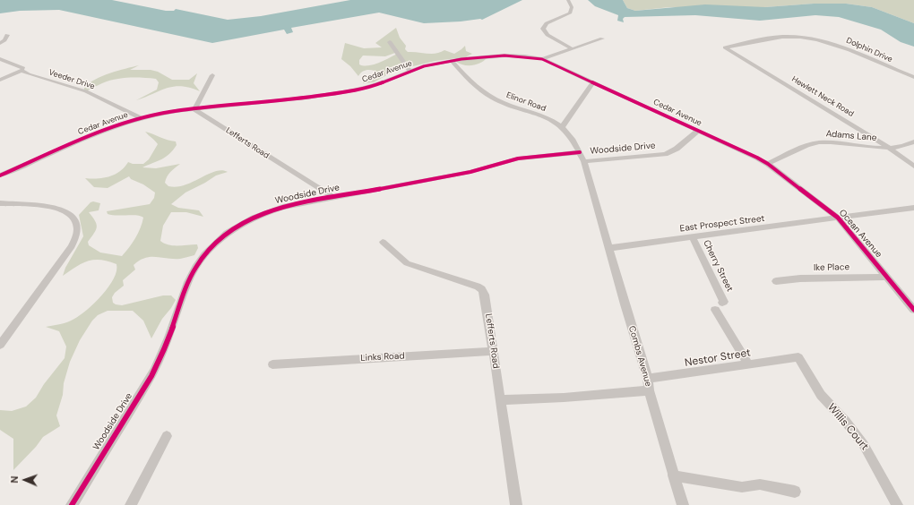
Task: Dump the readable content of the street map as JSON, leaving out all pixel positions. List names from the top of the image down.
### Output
{
  "streets": {
    "street": [
      "Dolphin Drive",
      "Cedar Avenue",
      "Veeder Drive",
      "Hewlett Neck Road",
      "Elinor Road",
      "Adams Lane",
      "Lefferts Road",
      "Woodside Drive",
      "East Prospect Street",
      "Ocean Avenue",
      "Cherry Street",
      "Ike Place",
      "Combs Avenue",
      "Links Road",
      "Nestor Street",
      "Willis Court"
    ]
  },
  "crossings": [
    ["Dolphin Drive", "Hewlett Neck Road"],
    ["Cedar Avenue", "Veeder Drive"],
    ["Cedar Avenue", "Elinor Road"],
    ["Cedar Avenue", "Adams Lane"],
    ["Cedar Avenue", "Lefferts Road"],
    ["Cedar Avenue", "Woodside Drive"],
    ["Cedar Avenue", "Ocean Avenue"],
    ["Hewlett Neck Road", "Adams Lane"],
    ["Elinor Road", "Woodside Drive"],
    ["Elinor Road", "Combs Avenue"],
    ["Adams Lane", "Ocean Avenue"],
    ["Lefferts Road", "Woodside Drive"],
    ["Lefferts Road", "Links Road"],
    ["East Prospect Street", "Ocean Avenue"],
    ["East Prospect Street", "Cherry Street"],
    ["East Prospect Street", "Combs Avenue"],
    ["Ocean Avenue", "Ike Place"],
    ["Combs Avenue", "Nestor Street"],
    ["Nestor Street", "Willis Court"]
  ],
  "north": "left"
}
